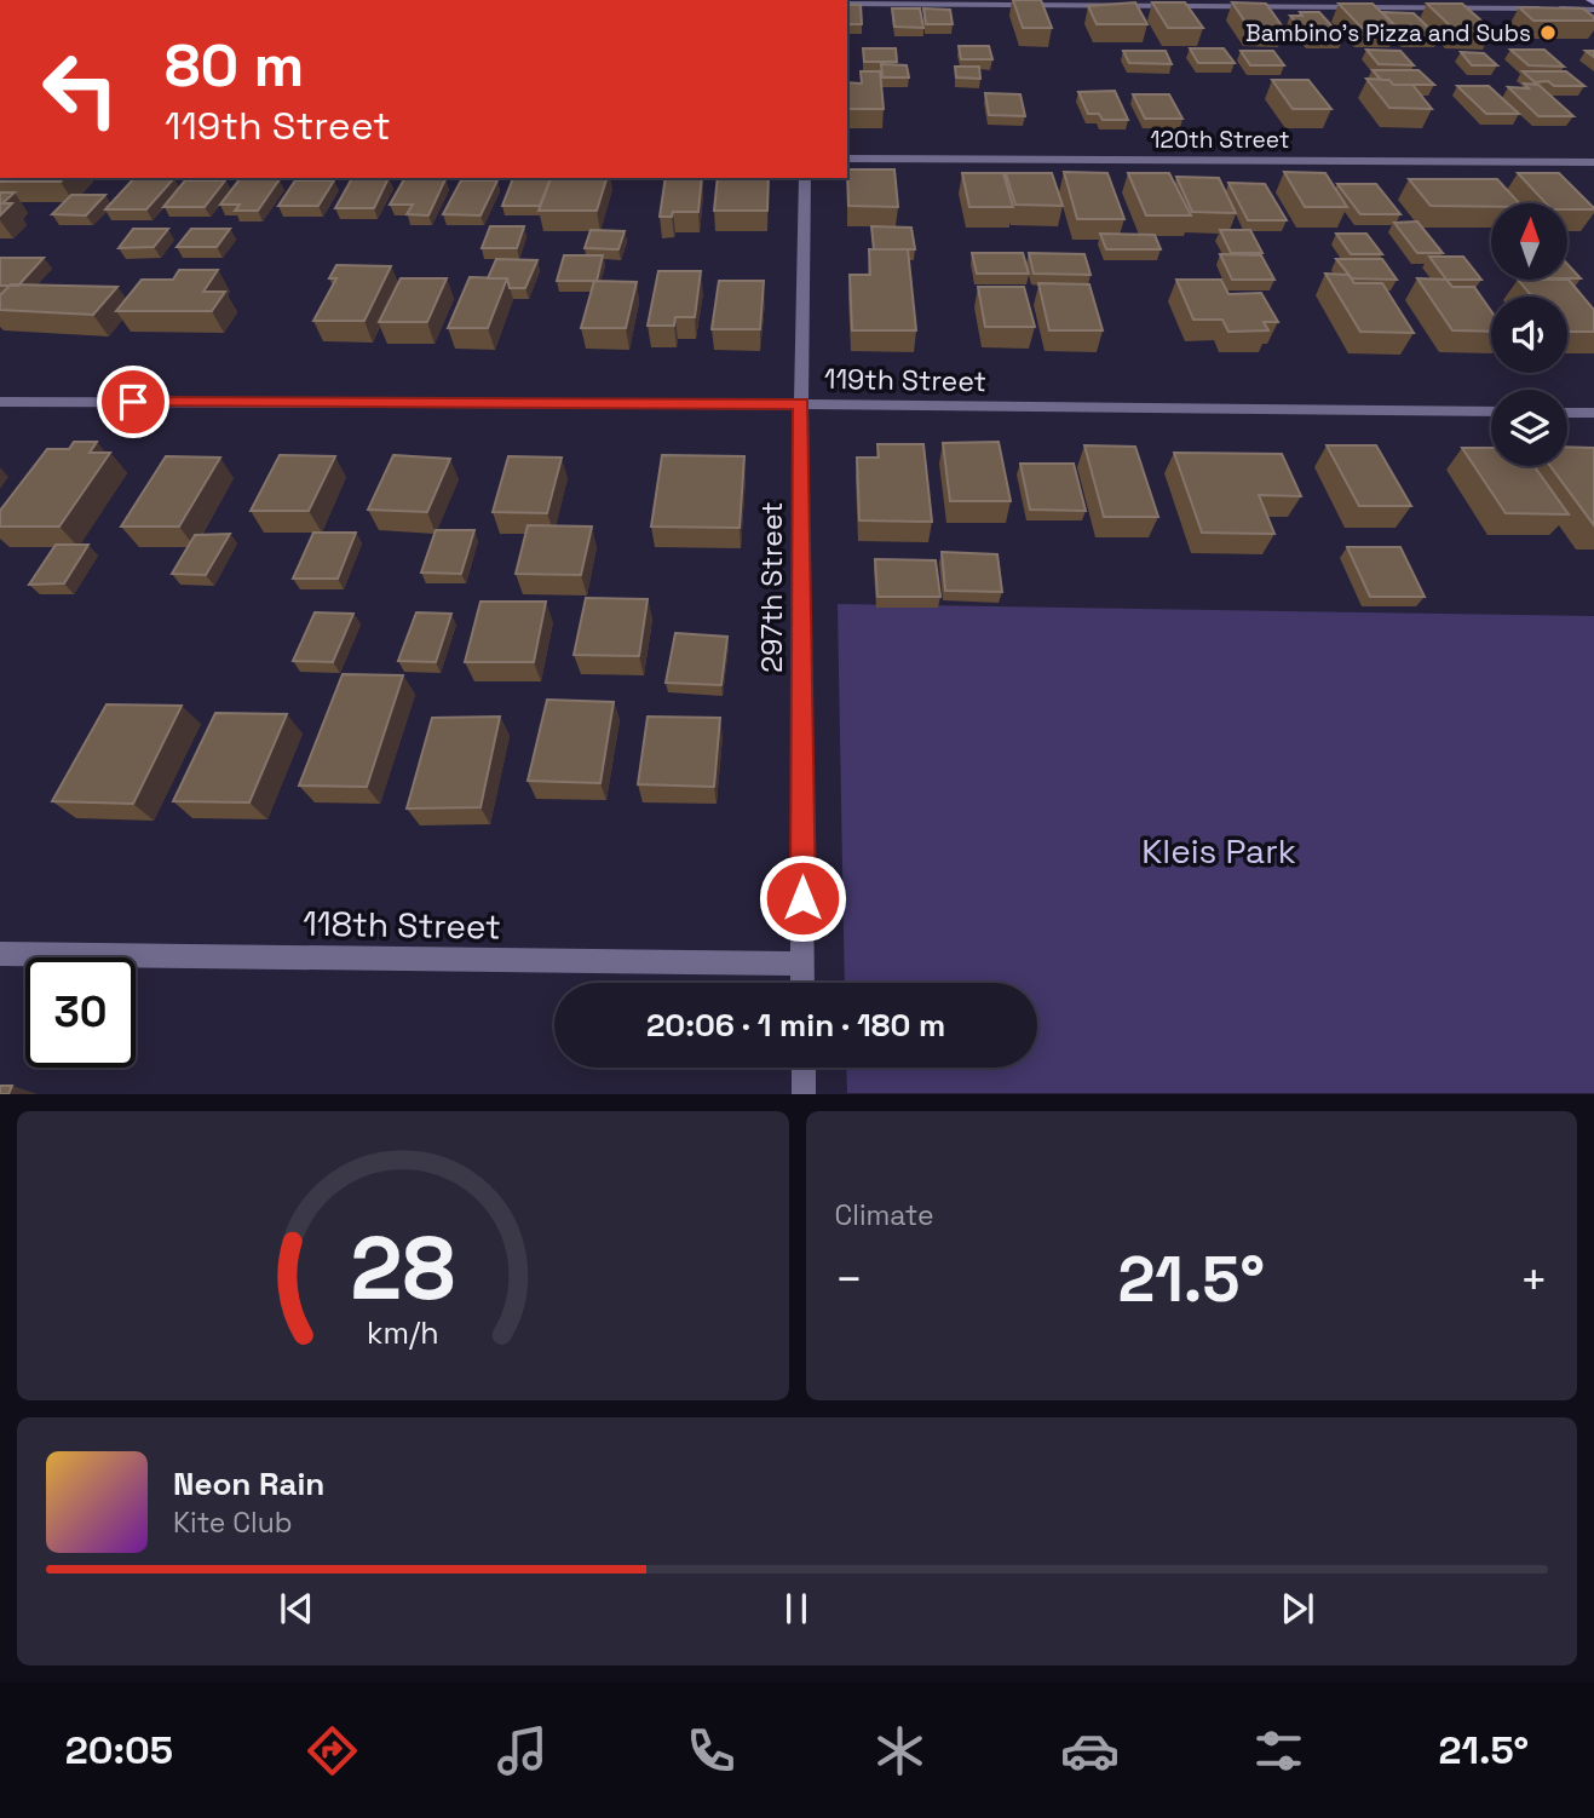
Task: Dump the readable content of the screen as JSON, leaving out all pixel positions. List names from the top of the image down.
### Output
{
  "streets": {
    "street": [
      "120th Street",
      "119th Street",
      "297th Street",
      "118th Street"
    ]
  },
  "crossings": [
    ["119th Street", "297th Street"],
    ["297th Street", "118th Street"]
  ],
  "parks": ["Kleis Park"],
  "places": ["Bambino's Pizza and Subs"],
  "north": "top",
  "page": {
    "turn": ["80 m", "119th Street"],
    "limit": "30",
    "trip": "20:06 · 1 min · 180 m",
    "tile": "Climate",
    "heat": ["−", "21.5°", "+"],
    "song": ["Neon Rain", "Kite Club"],
    "tabs": ["20:05", "21.5°"],
    "gauge": ["28", "km/h"]
  }
}
